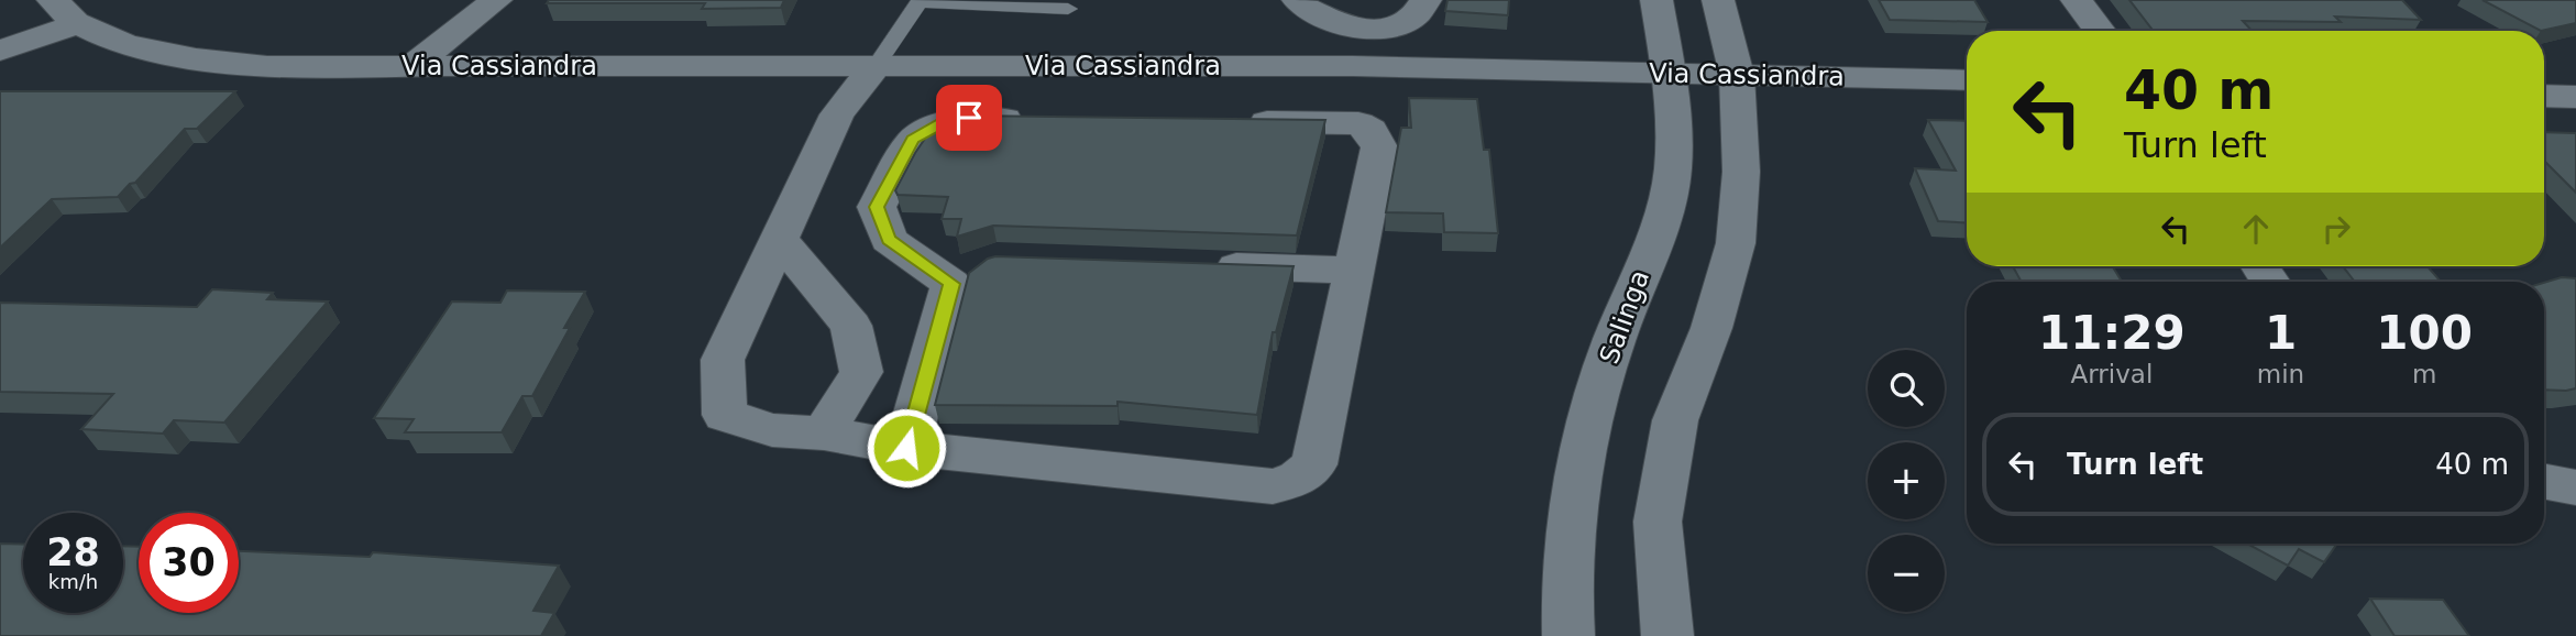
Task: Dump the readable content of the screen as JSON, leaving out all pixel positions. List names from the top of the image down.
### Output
{
  "streets": {
    "street": ["Via Cassiandra", "Salinga"]
  },
  "crossings": [
    ["Via Cassiandra", "Salinga"]
  ],
  "page": {
    "turn": ["40 m", "Turn left"],
    "eta": [
      "11:29",
      "Arrival",
      "1",
      "min",
      "100",
      "m"
    ],
    "map_buttons": ["+", "−"],
    "list": [
      {
        "name": "Turn left",
        "value": "40 m"
      }
    ],
    "speed": "28 km/h",
    "limit": "30"
  }
}
